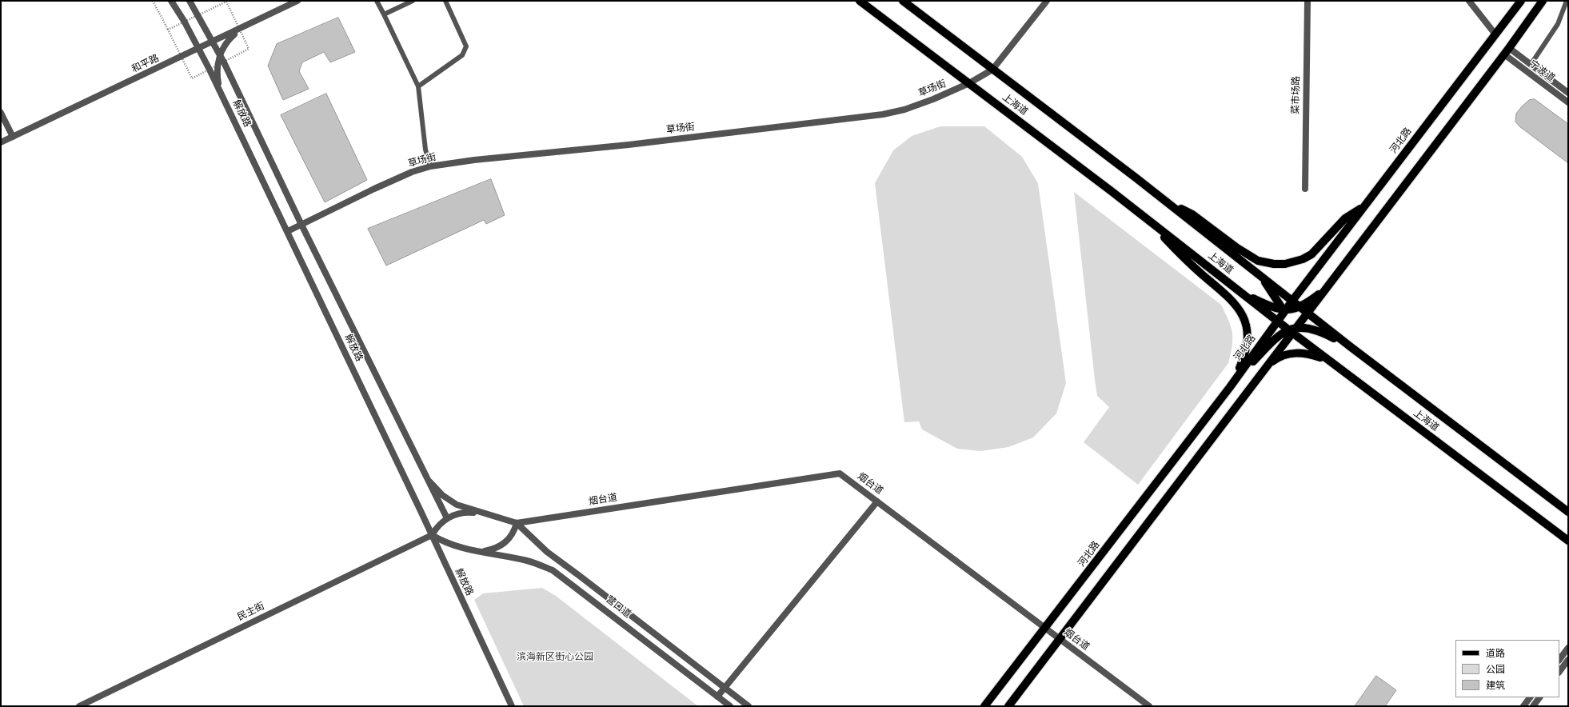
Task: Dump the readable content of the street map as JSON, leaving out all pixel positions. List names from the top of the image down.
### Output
{
  "streets": {
    "main road": ["上海道", "河北路"],
    "street": [
      "和平路",
      "宁波道",
      "草场街",
      "菜市场路",
      "解放路",
      "烟台道",
      "营口道",
      "民主街"
    ]
  },
  "crossings": [
    ["和平路", "解放路"],
    ["宁波道", "河北路"],
    ["草场街", "上海道"],
    ["草场街", "解放路"],
    ["上海道", "河北路"],
    ["解放路", "营口道"],
    ["解放路", "民主街"],
    ["河北路", "烟台道"],
    ["烟台道", "营口道"],
    ["营口道", "民主街"]
  ],
  "parks": ["滨海新区街心公园"],
  "legend": ["道路", "公园", "建筑"]
}
